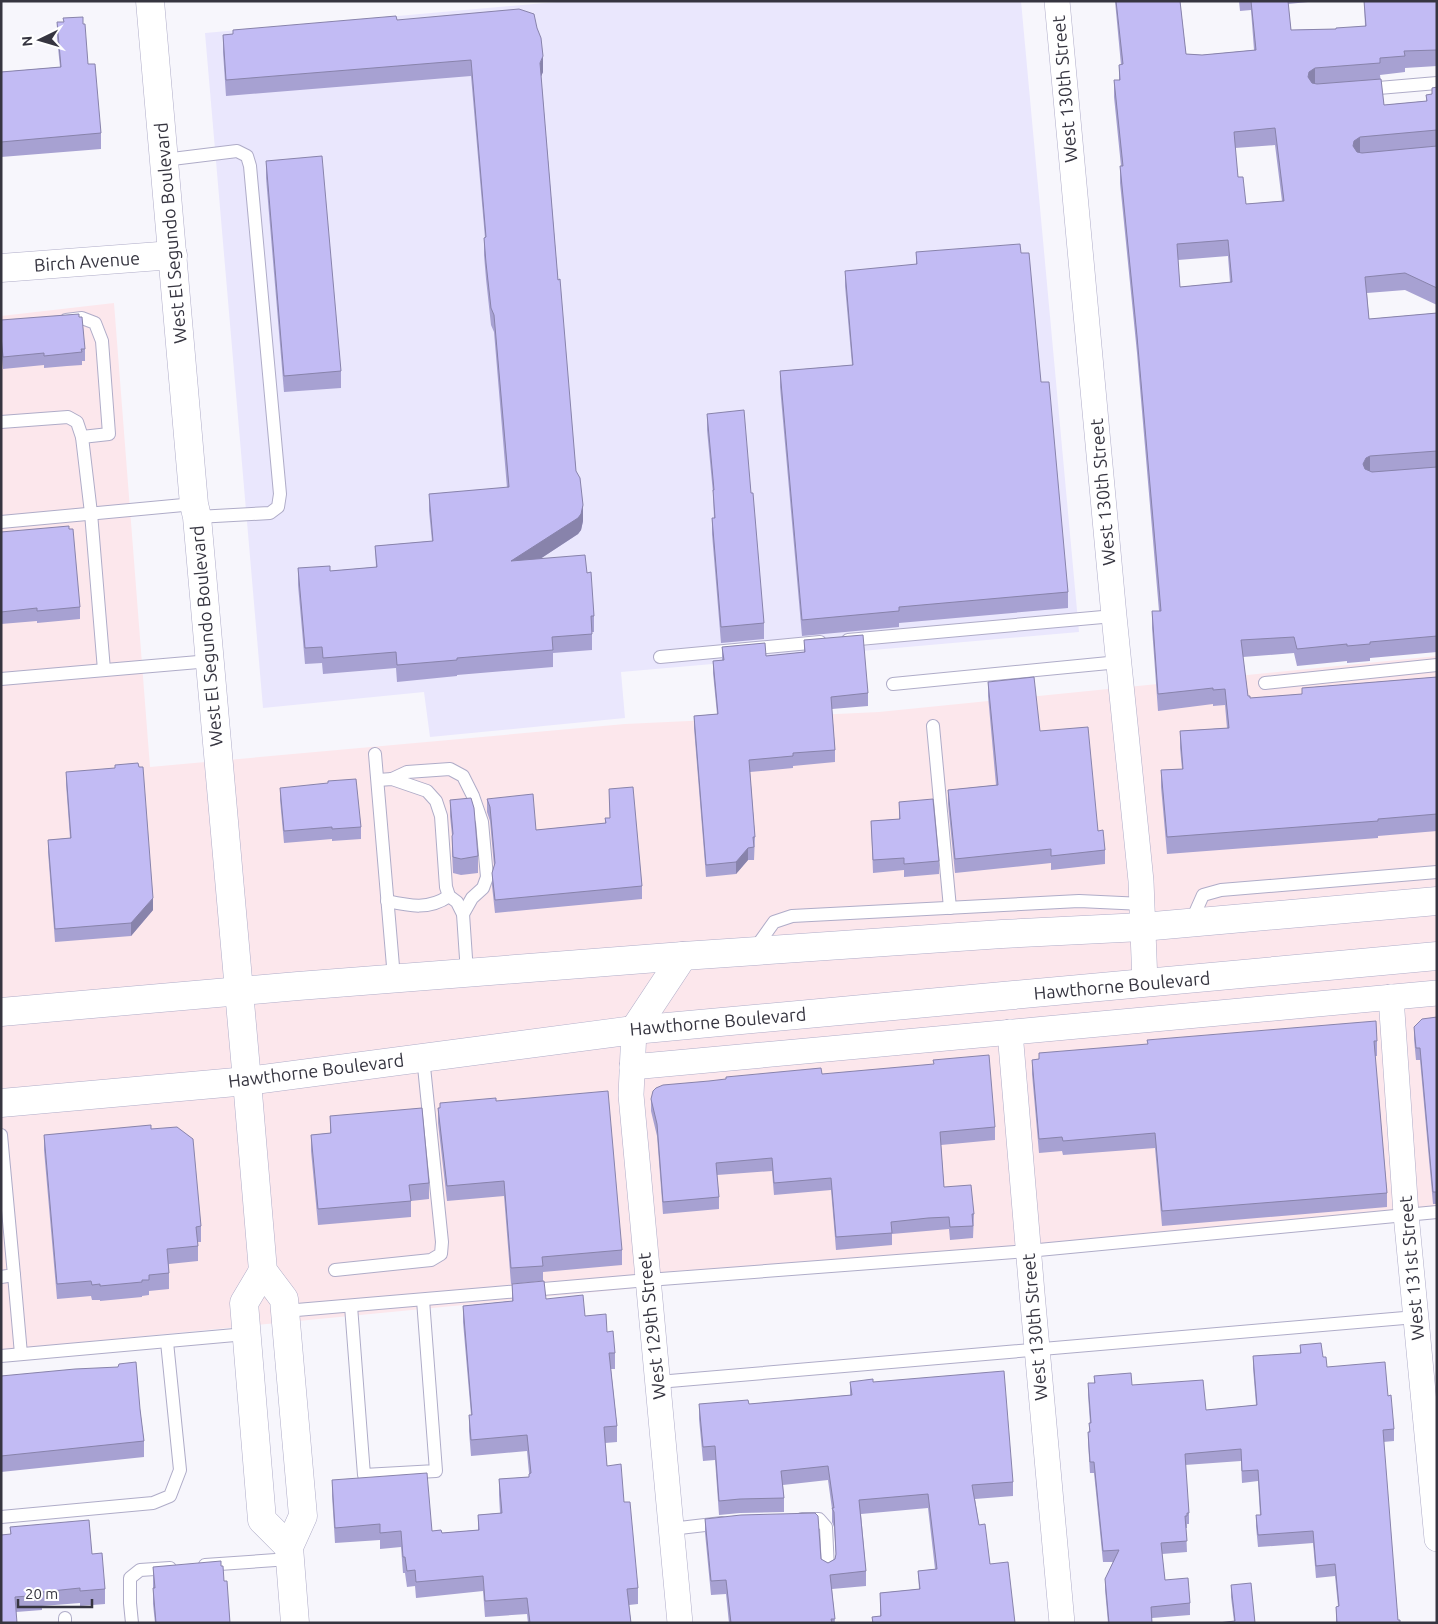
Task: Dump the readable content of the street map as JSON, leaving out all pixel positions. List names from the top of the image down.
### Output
{
  "streets": {
    "main road": ["West El Segundo Boulevard", "Birch Avenue", "Hawthorne Boulevard"],
    "street": ["West 130th Street", "West 131st Street", "West 129th Street"]
  },
  "crossings": [
    ["West 130th Street", "Hawthorne Boulevard"],
    ["West El Segundo Boulevard", "Birch Avenue"],
    ["West El Segundo Boulevard", "Hawthorne Boulevard"],
    ["Hawthorne Boulevard", "West 129th Street"]
  ],
  "scale_bar": "20 m",
  "north": "left"
}
